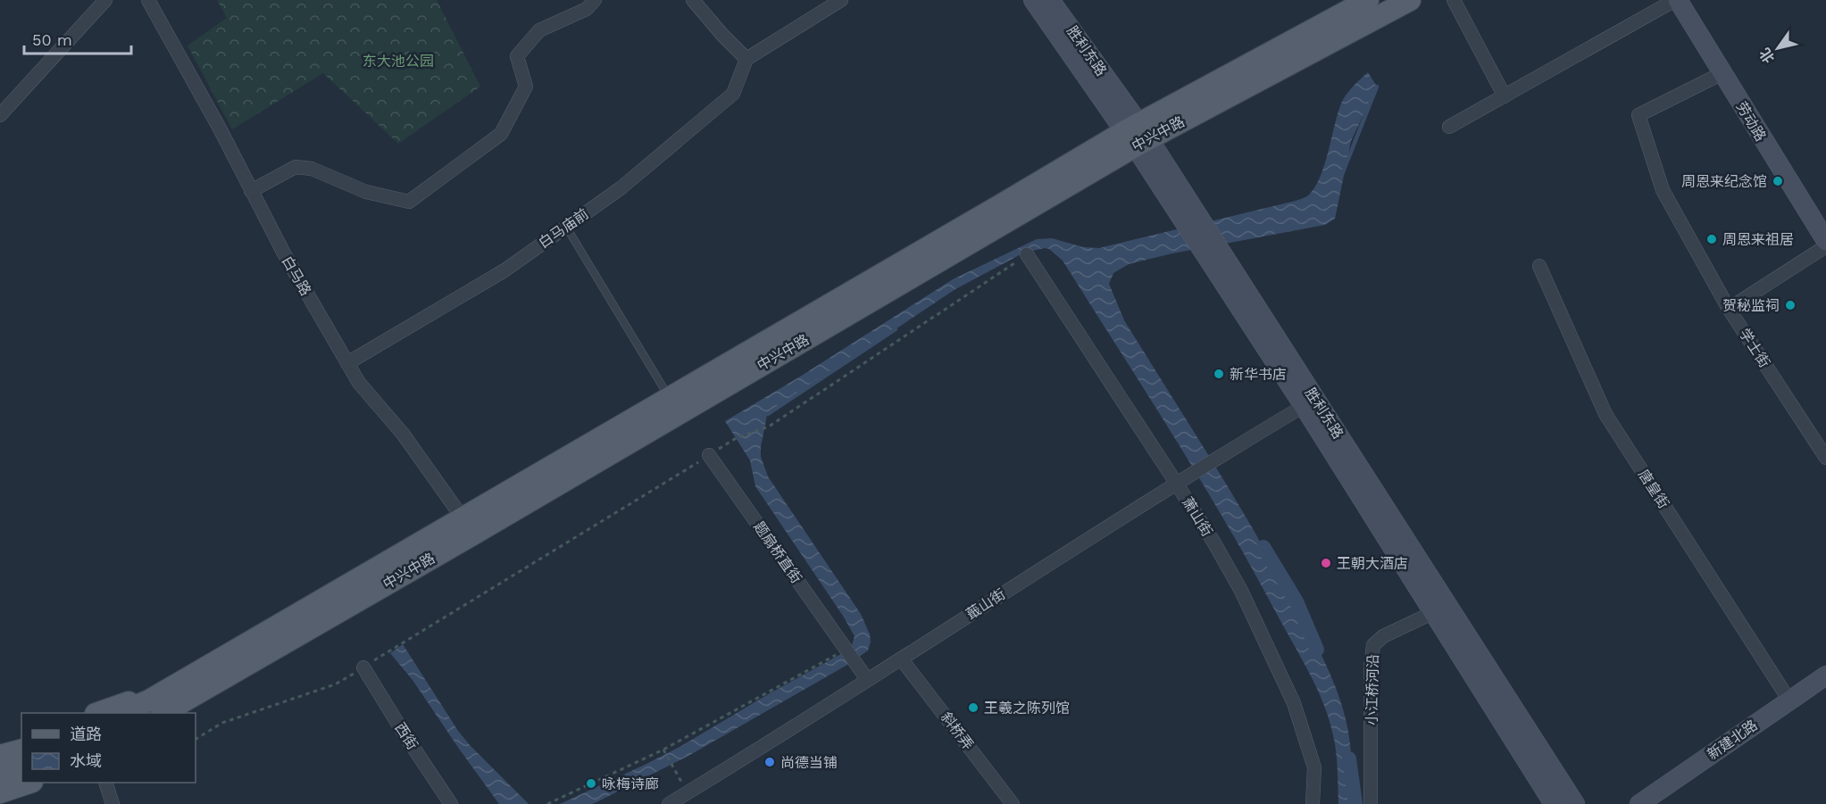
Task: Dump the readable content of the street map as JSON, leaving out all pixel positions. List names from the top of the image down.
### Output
{
  "streets": {
    "main road": [
      "胜利东路",
      "劳动路",
      "中兴中路",
      "新建北路"
    ],
    "street": [
      "白马庙前",
      "白马路",
      "学士街",
      "唐皇街",
      "萧山街",
      "题扇桥直街",
      "蕺山街",
      "小江桥河沿",
      "斜桥弄",
      "西街"
    ]
  },
  "crossings": [
    ["胜利东路", "中兴中路"],
    ["胜利东路", "蕺山街"],
    ["胜利东路", "小江桥河沿"],
    ["劳动路", "学士街"],
    ["中兴中路", "白马路"],
    ["白马庙前", "白马路"],
    ["唐皇街", "新建北路"],
    ["萧山街", "蕺山街"],
    ["题扇桥直街", "蕺山街"],
    ["蕺山街", "斜桥弄"]
  ],
  "parks": ["东大池公园"],
  "places": [
    "周恩来纪念馆",
    "周恩来祖居",
    "贺秘监祠",
    "新华书店",
    "王朝大酒店",
    "王羲之陈列馆",
    "尚德当铺",
    "咏梅诗廊"
  ],
  "legend": ["道路", "水域"],
  "scale_bar": "50 m",
  "north": "bottom left"
}
